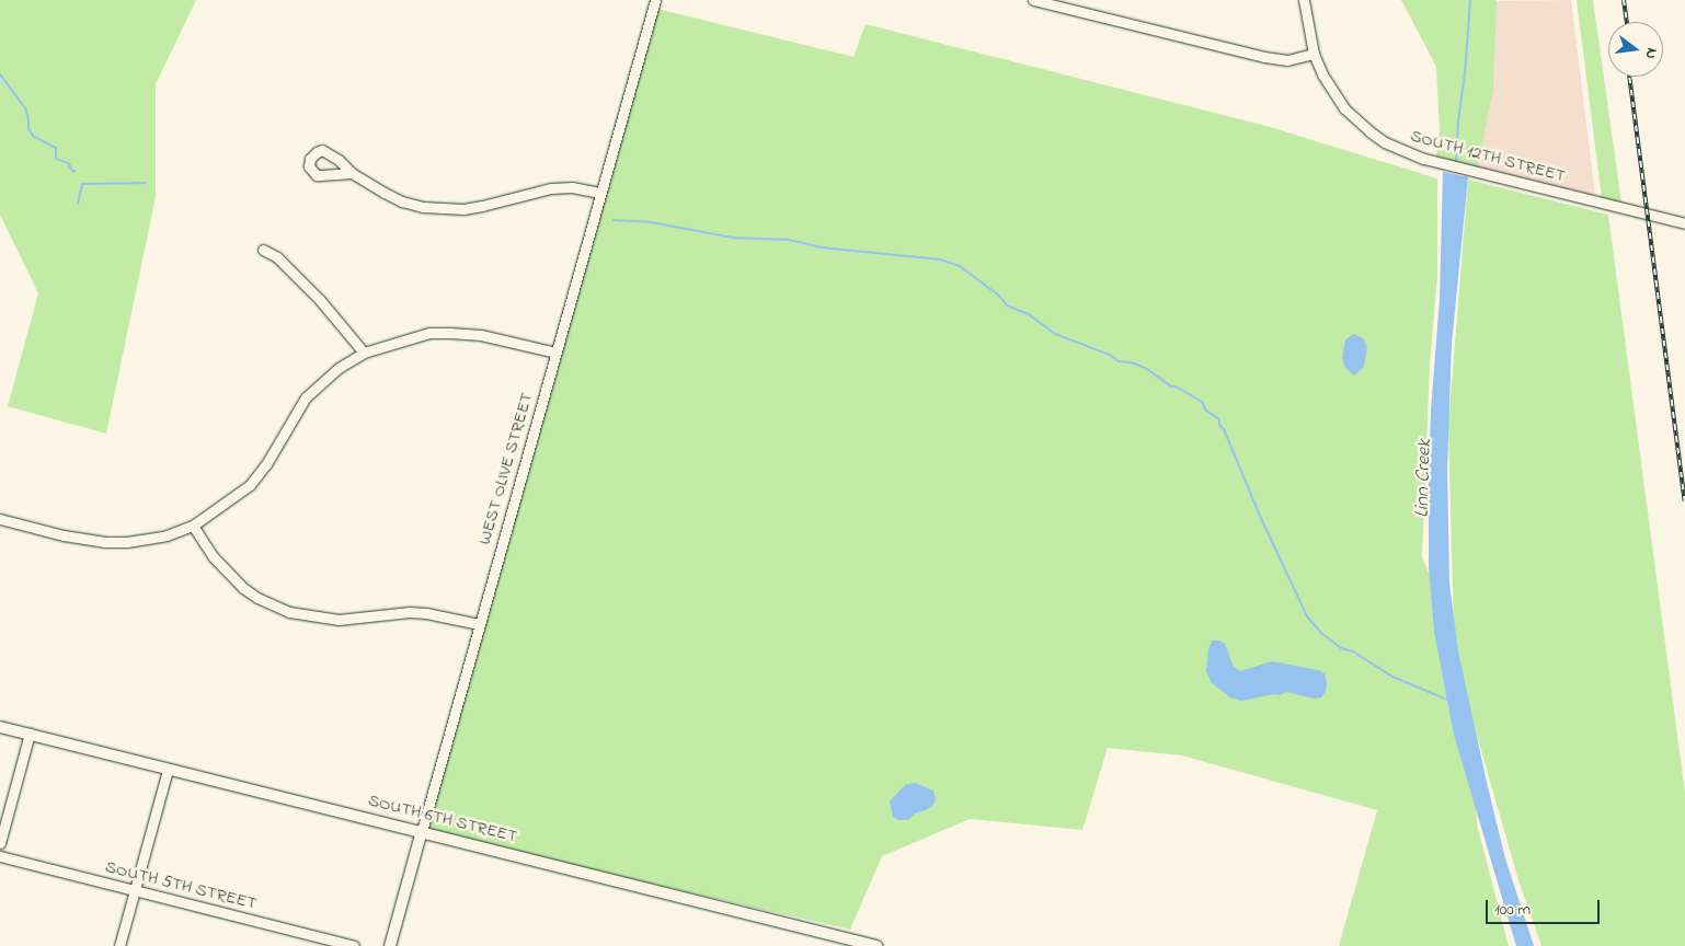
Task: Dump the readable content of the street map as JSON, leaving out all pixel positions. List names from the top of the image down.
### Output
{
  "streets": {
    "main road": ["WEST OLIVE STREET", "SOUTH 6TH STREET"],
    "street": ["SOUTH 12TH STREET", "SOUTH 5TH STREET"]
  },
  "crossings": [
    ["WEST OLIVE STREET", "SOUTH 6TH STREET"]
  ],
  "water": ["Linn Creek"],
  "scale_bar": "100 m",
  "north": "right"
}
